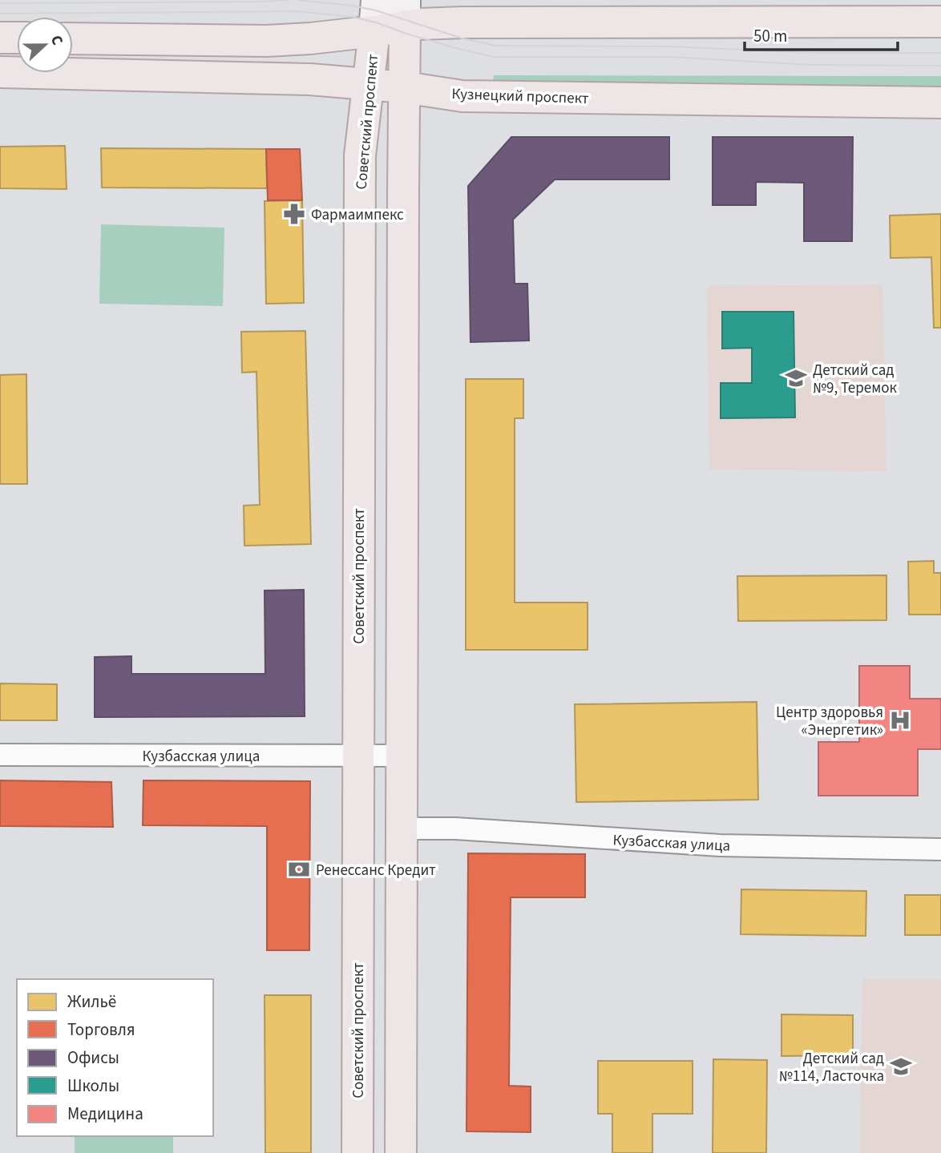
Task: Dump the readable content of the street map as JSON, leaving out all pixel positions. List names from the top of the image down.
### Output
{
  "streets": {
    "main road": ["Кузнецкий проспект", "Советский проспект"],
    "street": ["Кузбасская улица"]
  },
  "crossings": [
    ["Кузнецкий проспект", "Советский проспект"],
    ["Советский проспект", "Кузбасская улица"]
  ],
  "places": {
    "pharmacy": ["Фармаимпекс"],
    "school or university": ["Детский сад №9, Теремок", "Детский сад №114, Ласточка"],
    "hospital": ["Центр здоровья «Энергетик»"],
    "bank": ["Ренессанс Кредит"]
  },
  "legend": [
    "Жильё",
    "Торговля",
    "Офисы",
    "Школы",
    "Медицина"
  ],
  "scale_bar": "50 m",
  "north": "right"
}
